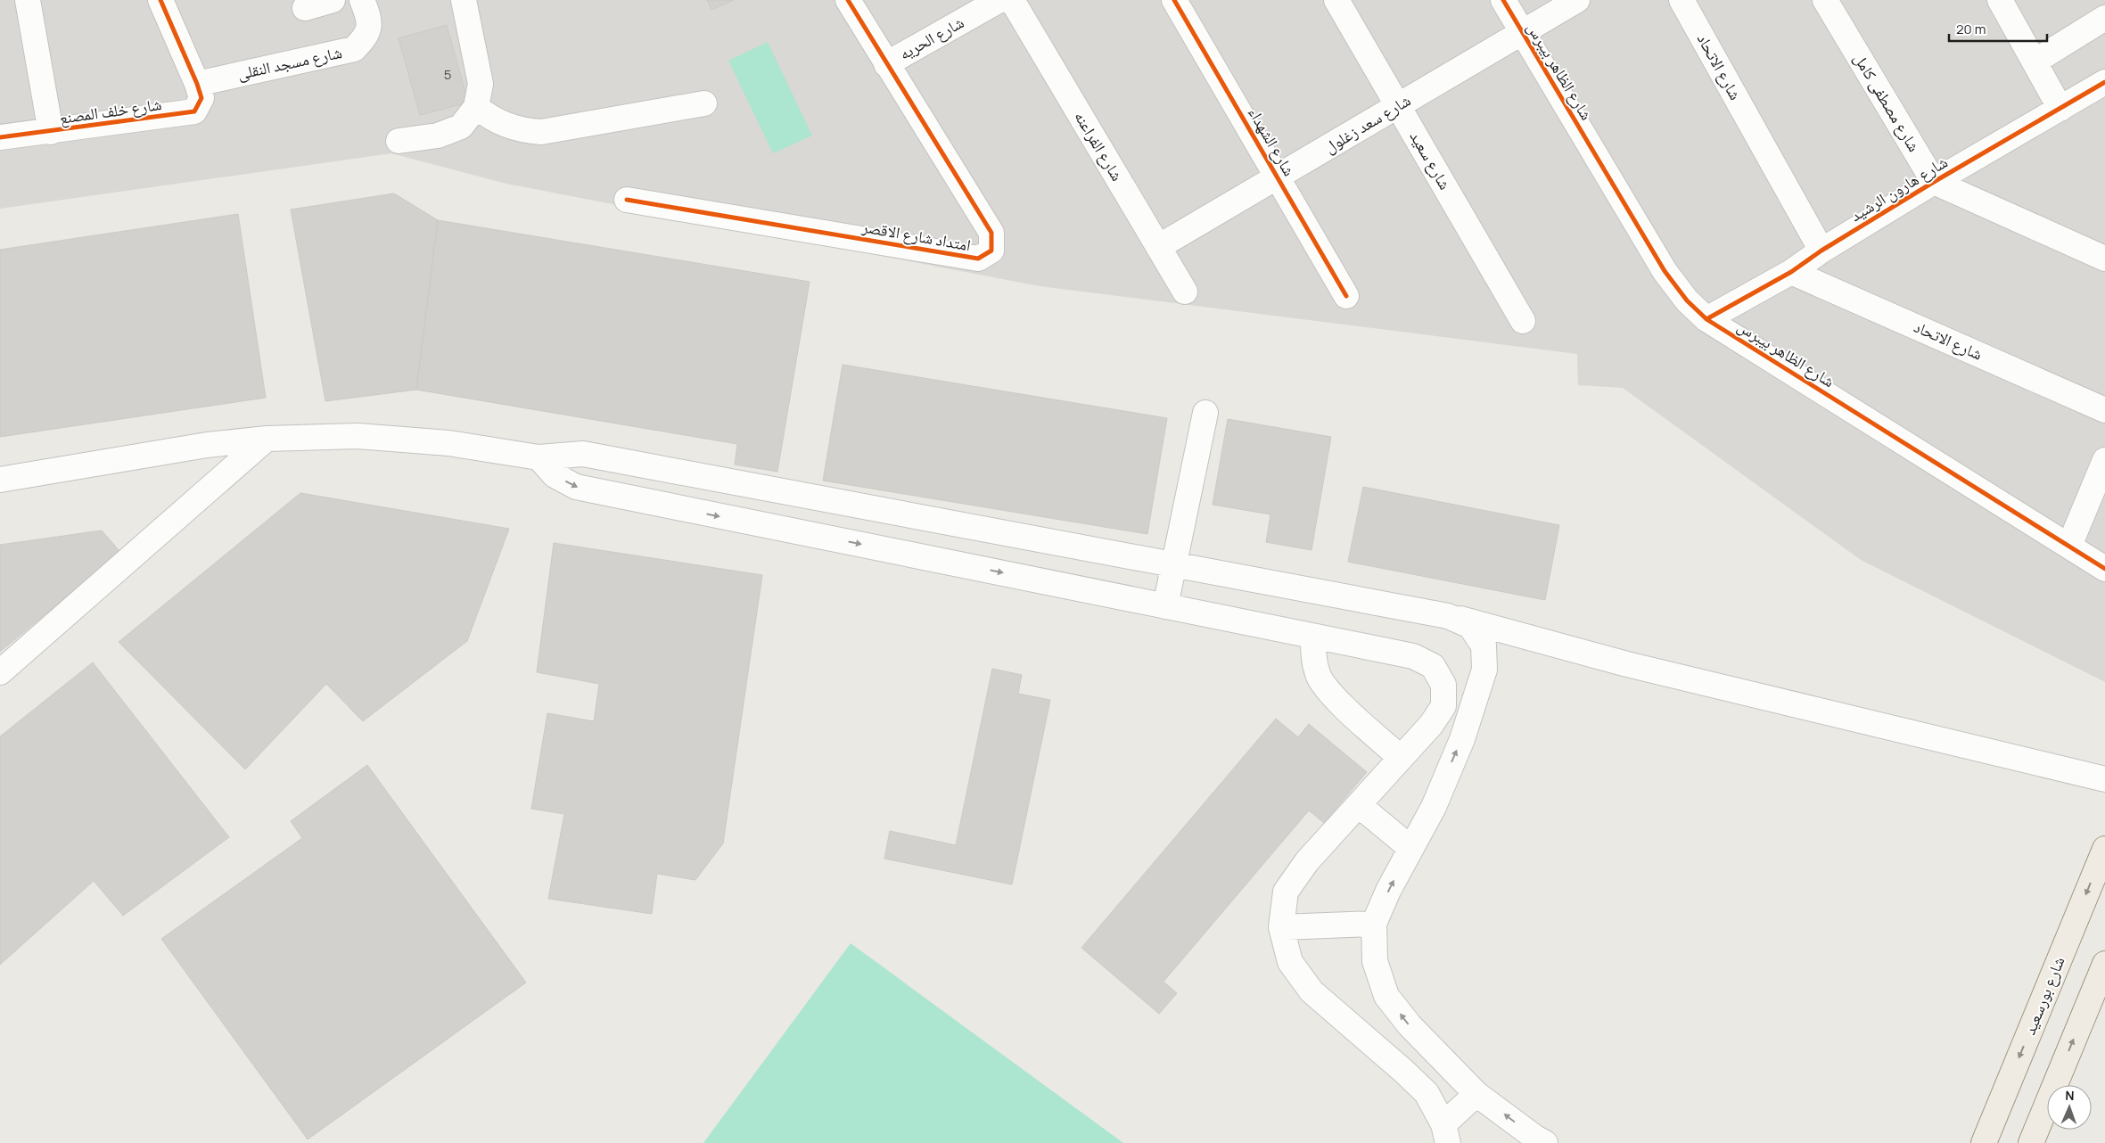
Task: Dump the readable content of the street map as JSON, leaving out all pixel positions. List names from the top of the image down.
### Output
{
  "streets": {
    "main road": ["شارع بورسعيد"],
    "street": [
      "شارع الحريه",
      "شارع مسجد النقلى",
      "شارع الاتحاد",
      "شارع الظاهر بيبرس",
      "شارع مصطفى كامل",
      "شارع خلف المصنع",
      "شارع سعد زغلول",
      "شارع الشهداء",
      "شارع الفراعنه",
      "شارع سعيد",
      "شارع هارون الرشيد",
      "امتداد شارع الاقصر"
    ]
  },
  "crossings": [
    ["شارع الحريه", "امتداد شارع الاقصر"],
    ["شارع مسجد النقلى", "شارع خلف المصنع"],
    ["شارع الاتحاد", "شارع هارون الرشيد"],
    ["شارع الظاهر بيبرس", "شارع سعد زغلول"],
    ["شارع الظاهر بيبرس", "شارع هارون الرشيد"],
    ["شارع مصطفى كامل", "شارع هارون الرشيد"],
    ["شارع سعد زغلول", "شارع الشهداء"],
    ["شارع سعد زغلول", "شارع الفراعنه"],
    ["شارع سعد زغلول", "شارع سعيد"]
  ],
  "house_numbers": ["5"],
  "scale_bar": "20 m",
  "north": "top"
}
